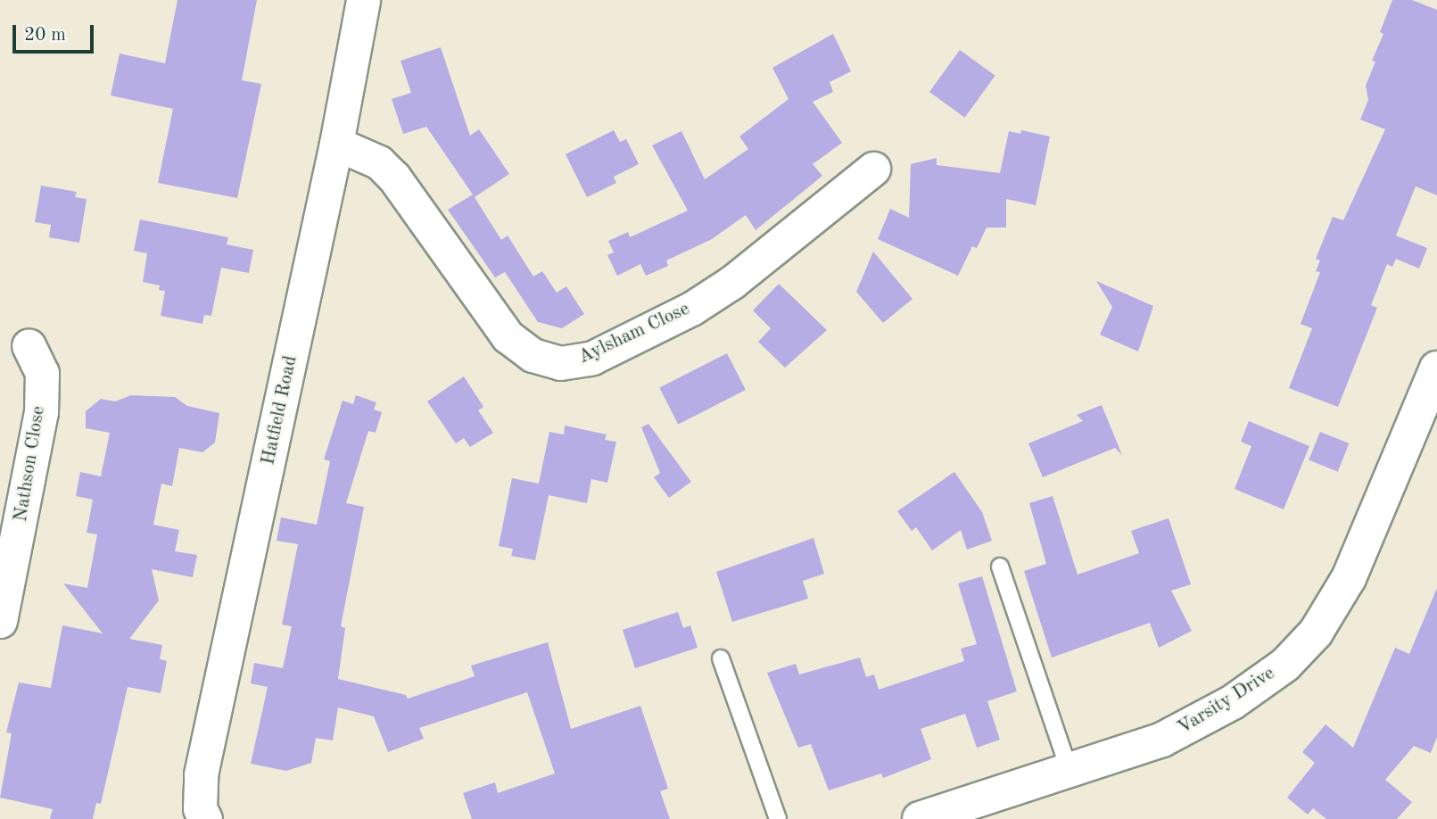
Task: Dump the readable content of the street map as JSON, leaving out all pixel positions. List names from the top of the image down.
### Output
{
  "streets": {
    "street": [
      "Aylsham Close",
      "Hatfield Road",
      "Nathson Close",
      "Varsity Drive"
    ]
  },
  "crossings": [
    ["Aylsham Close", "Hatfield Road"]
  ],
  "scale_bar": "20 m"
}
